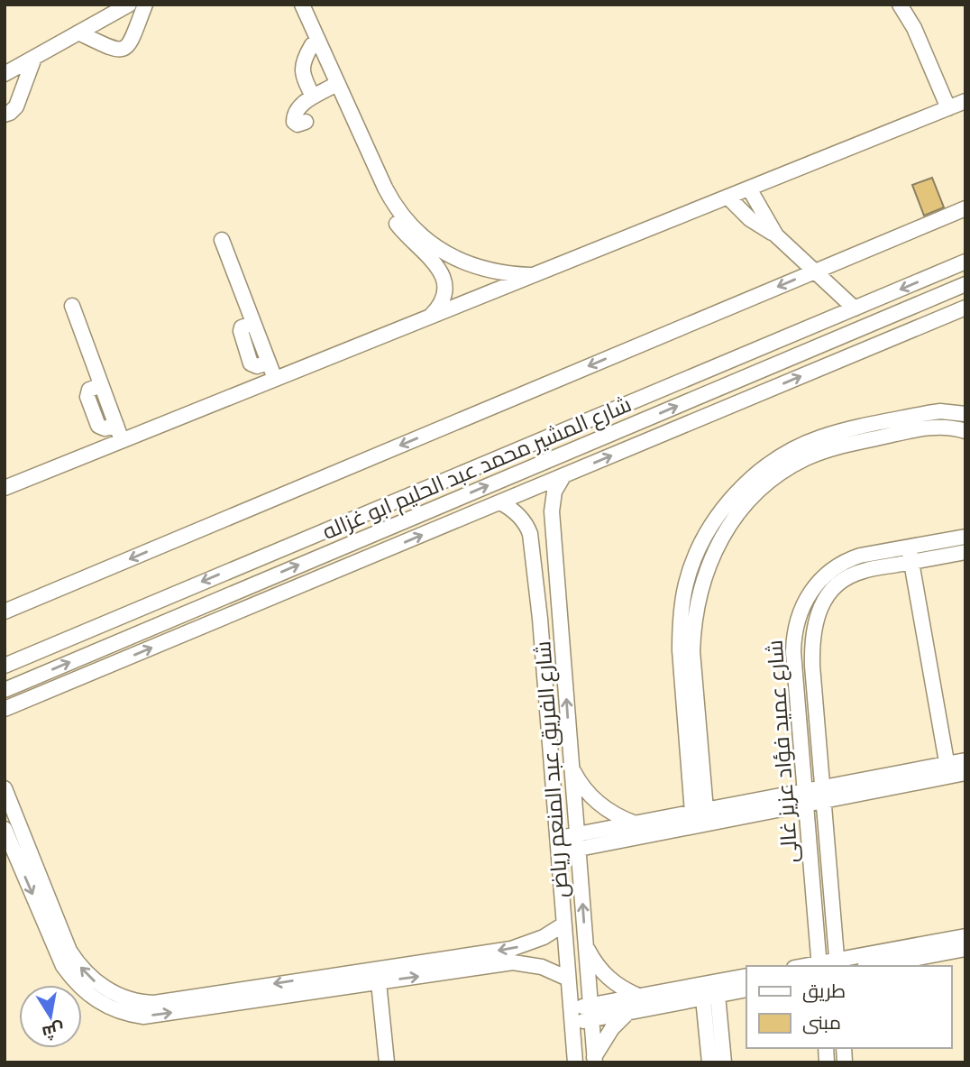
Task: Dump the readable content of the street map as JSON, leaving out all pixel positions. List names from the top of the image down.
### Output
{
  "streets": {
    "street": ["شارع المشير محمد عبد الحليم ابو غزاله", "شارع عميد فؤاد عزيز غالى", "شارع الفريق عبد المنعم رياض"]
  },
  "legend": ["طريق", "مبنى"],
  "north": "bottom"
}
